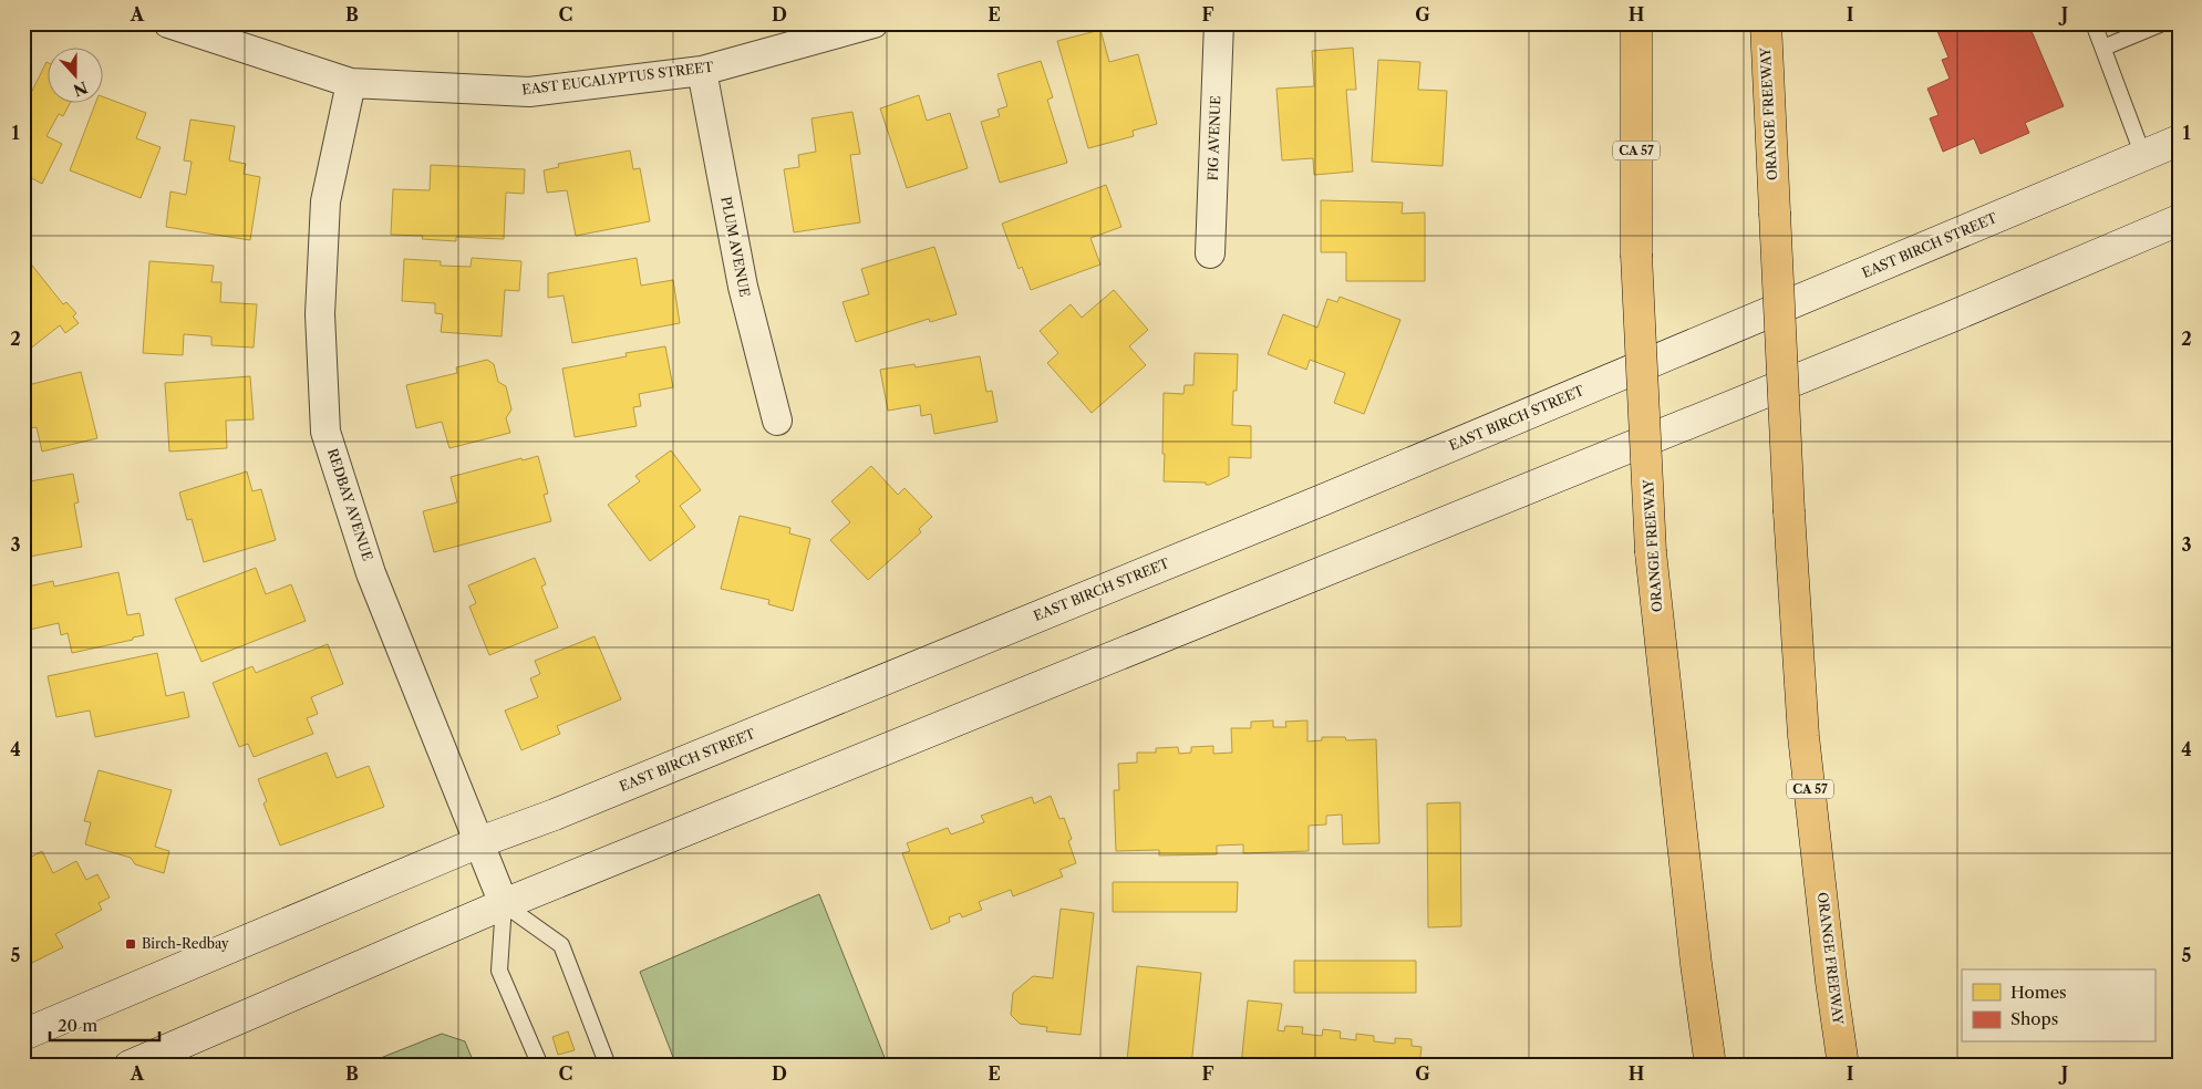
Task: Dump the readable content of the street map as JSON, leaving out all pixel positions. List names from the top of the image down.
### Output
{
  "streets": {
    "highway": ["ORANGE FREEWAY", "CA 57"],
    "street": [
      "EAST EUCALYPTUS STREET",
      "FIG AVENUE",
      "EAST BIRCH STREET",
      "PLUM AVENUE",
      "REDBAY AVENUE"
    ]
  },
  "crossings": [
    ["EAST EUCALYPTUS STREET", "PLUM AVENUE"],
    ["EAST EUCALYPTUS STREET", "REDBAY AVENUE"],
    ["EAST BIRCH STREET", "REDBAY AVENUE"]
  ],
  "places": {
    "transit": ["Birch-Redbay"]
  },
  "legend": ["Homes", "Shops"],
  "scale_bar": "20 m",
  "north": "bottom",
  "grid": {
    "columns": [
      "A",
      "B",
      "C",
      "D",
      "E",
      "F",
      "G",
      "H",
      "I",
      "J"
    ],
    "rows": [
      "1",
      "2",
      "3",
      "4",
      "5"
    ]
  }
}
